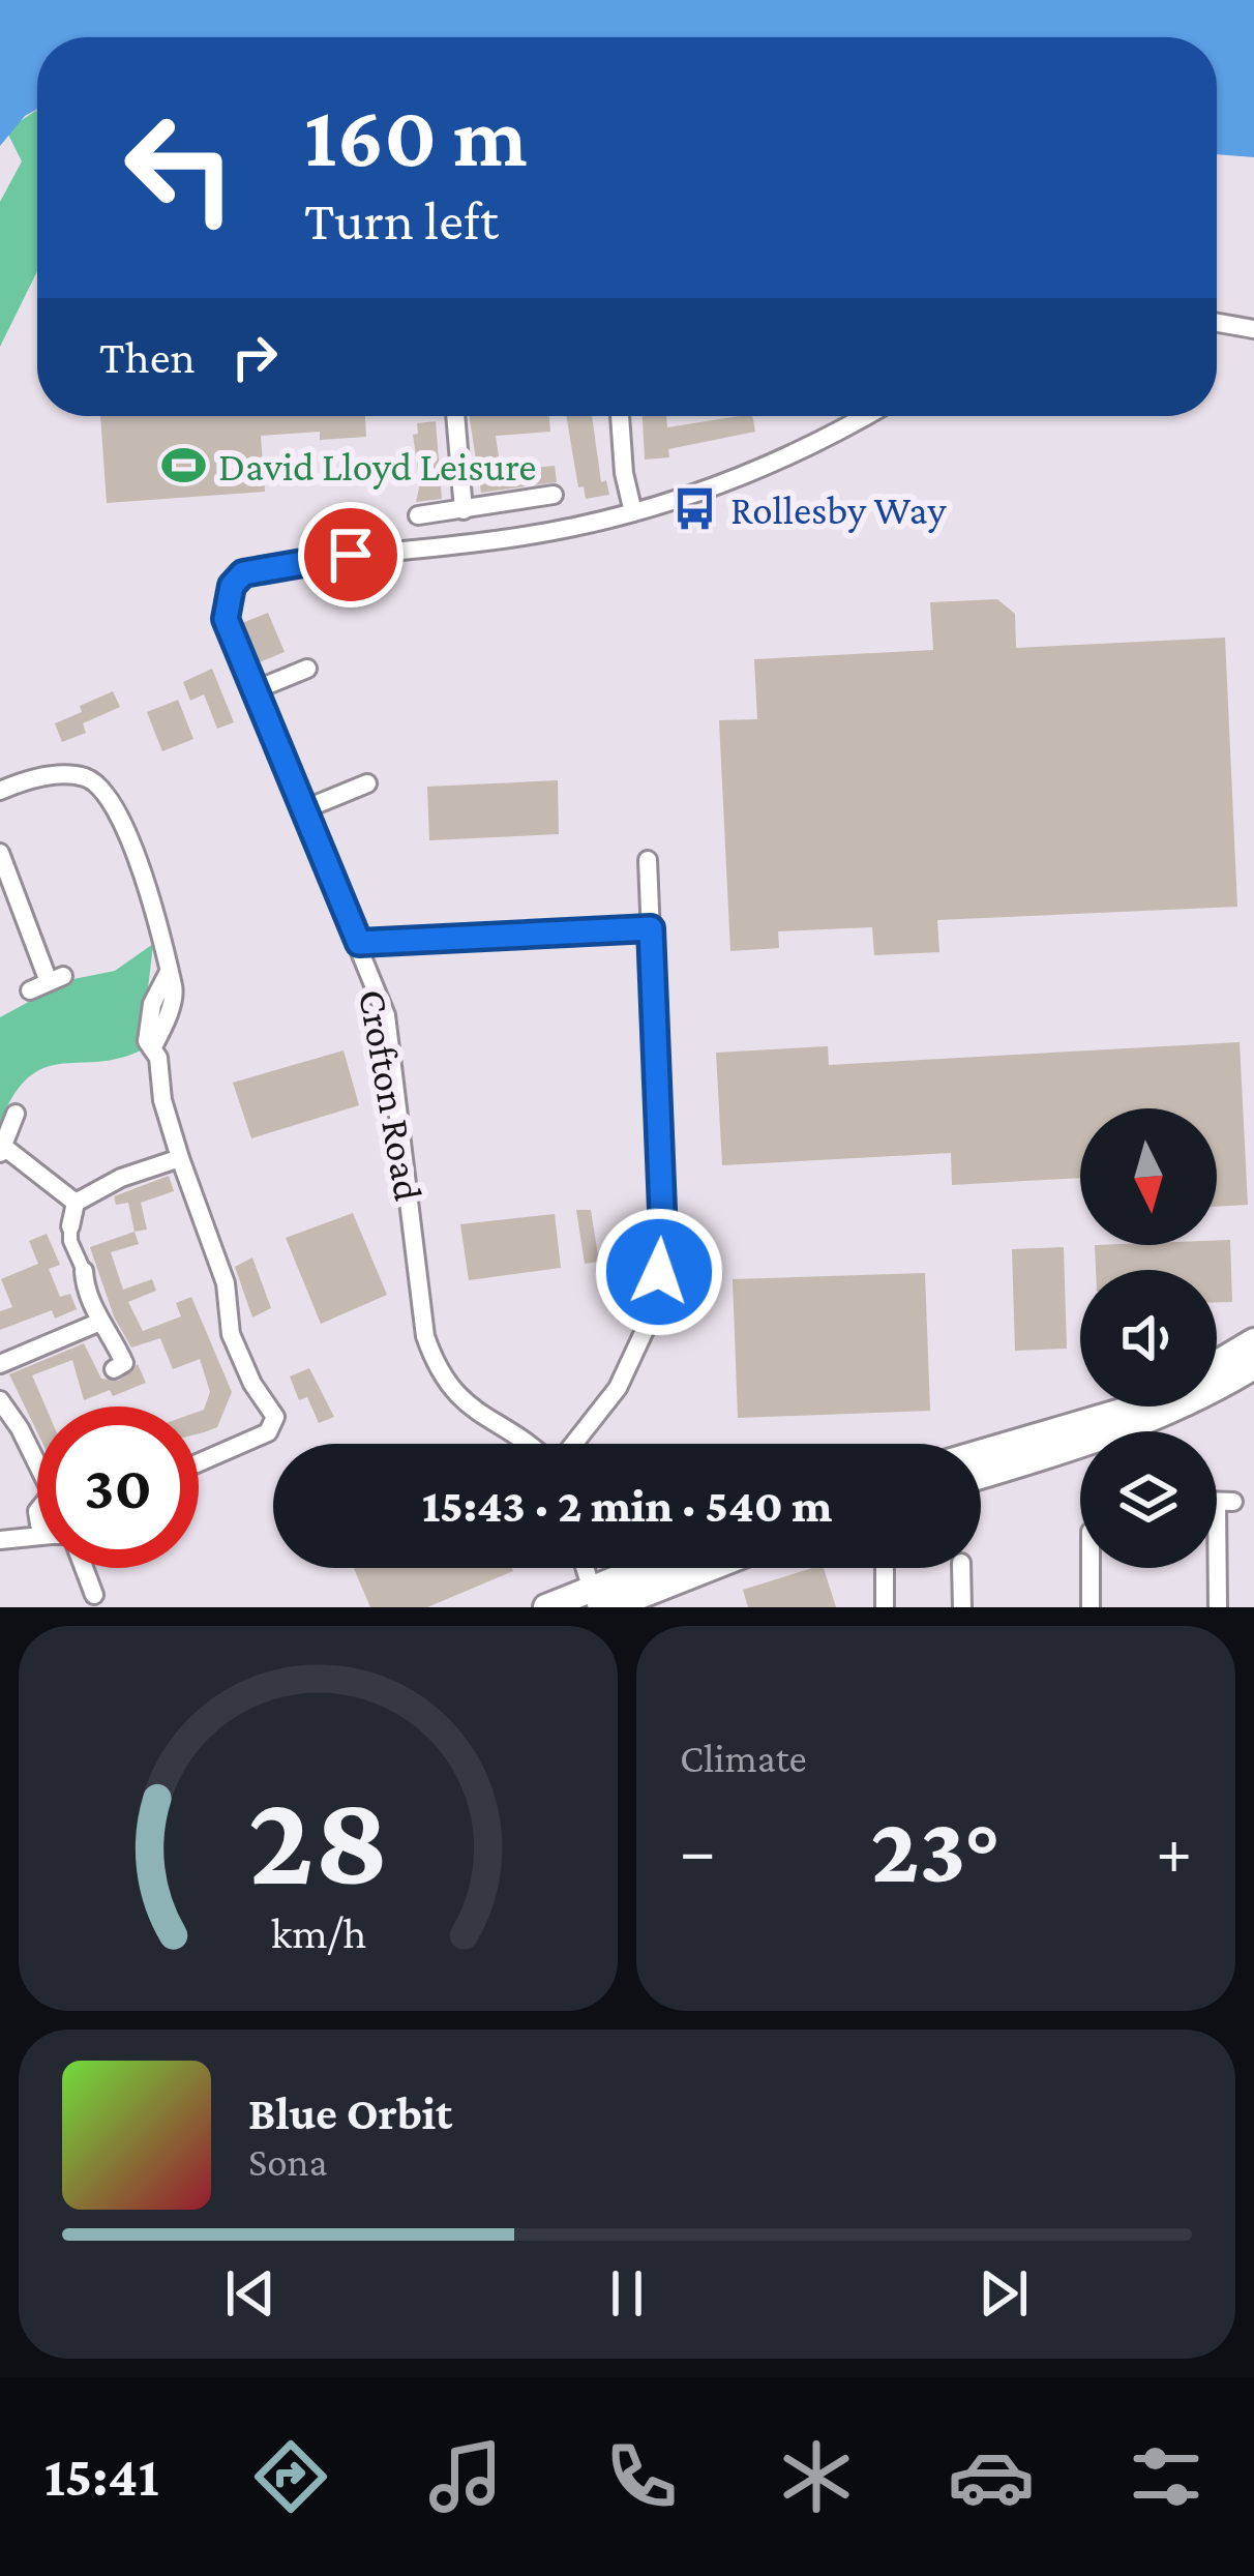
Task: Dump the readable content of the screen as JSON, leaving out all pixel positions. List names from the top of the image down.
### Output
{
  "streets": {
    "street": ["Crofton Road"]
  },
  "places": {
    "sports": ["David Lloyd Leisure"],
    "bus stop": ["Rollesby Way"]
  },
  "north": "bottom",
  "page": {
    "turn": ["160 m", "Turn left"],
    "then": "Then",
    "limit": "30",
    "trip": "15:43 · 2 min · 540 m",
    "tile": "Climate",
    "heat": ["−", "23°", "+"],
    "song": ["Blue Orbit", "Sona"],
    "tabs": "15:41",
    "gauge": ["28", "km/h"]
  }
}
